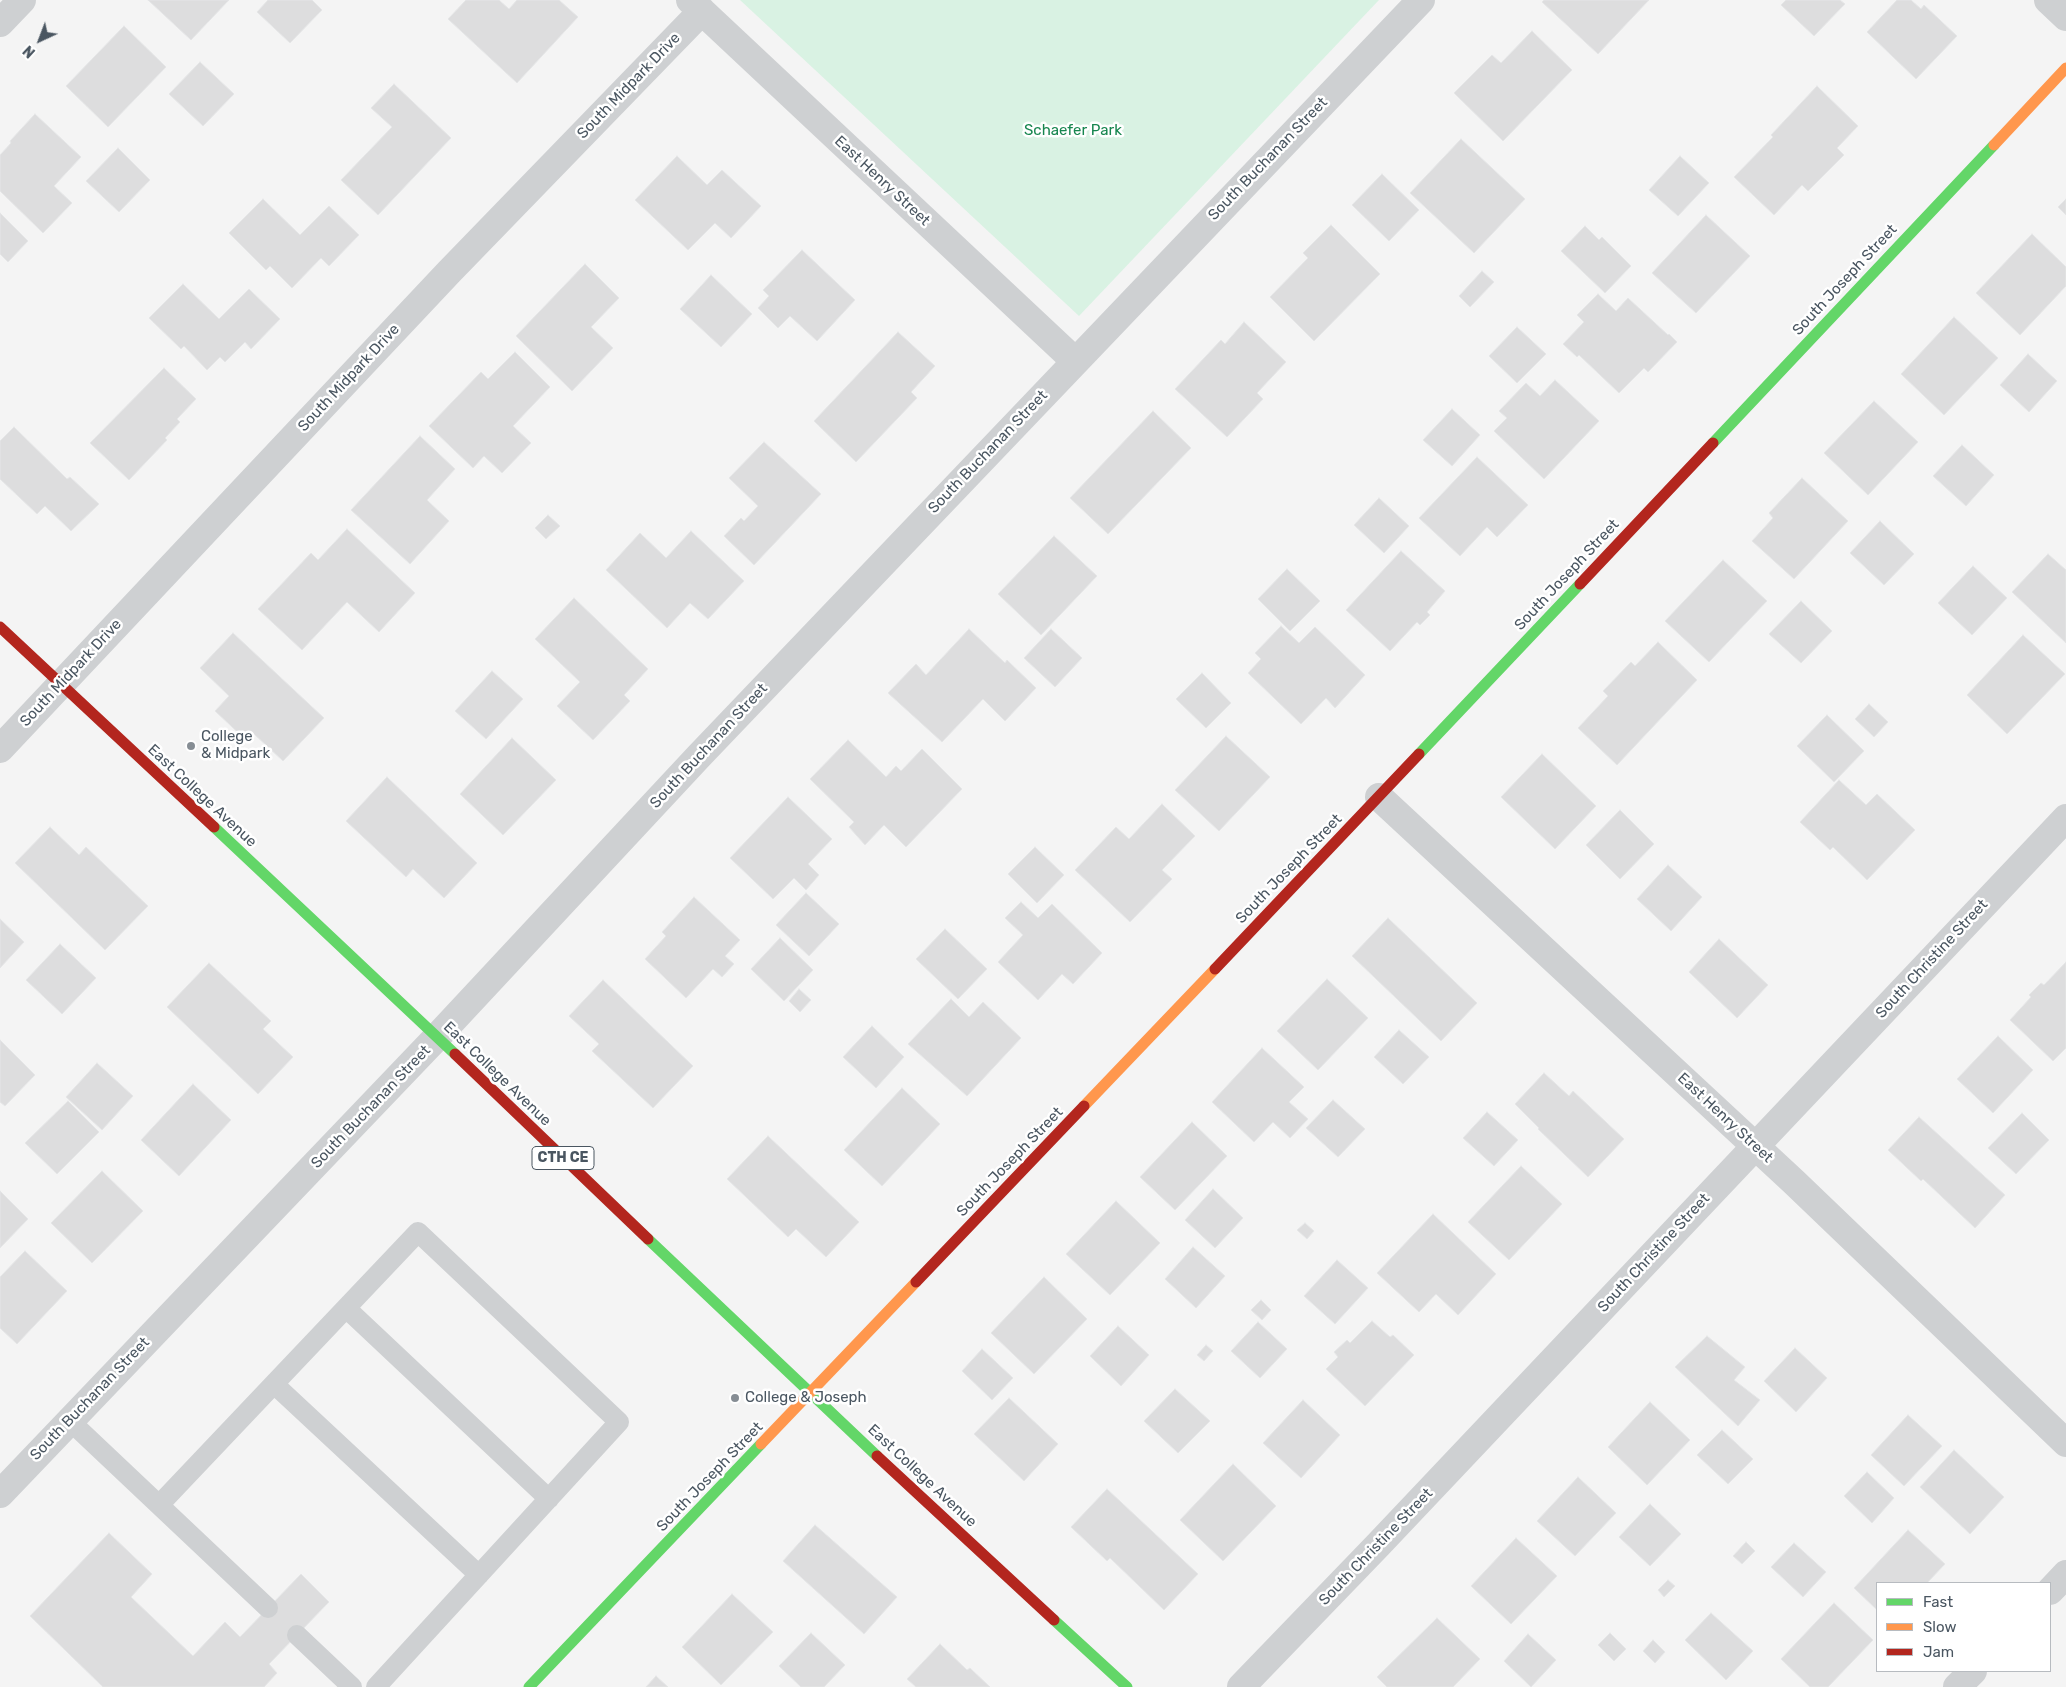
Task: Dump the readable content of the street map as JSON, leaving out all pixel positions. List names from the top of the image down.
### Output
{
  "streets": {
    "street": [
      "South Midpark Drive",
      "South Buchanan Street",
      "East Henry Street",
      "South Joseph Street",
      "East College Avenue",
      "South Christine Street",
      "CTH CE"
    ]
  },
  "crossings": [
    ["South Midpark Drive", "East Henry Street"],
    ["South Midpark Drive", "East College Avenue"],
    ["South Buchanan Street", "East Henry Street"],
    ["South Buchanan Street", "East College Avenue"],
    ["East Henry Street", "South Joseph Street"],
    ["East Henry Street", "South Christine Street"],
    ["South Joseph Street", "East College Avenue"]
  ],
  "parks": ["Schaefer Park"],
  "places": ["College & Midpark", "College & Joseph"],
  "legend": ["Fast", "Slow", "Jam"],
  "north": "bottom left"
}
